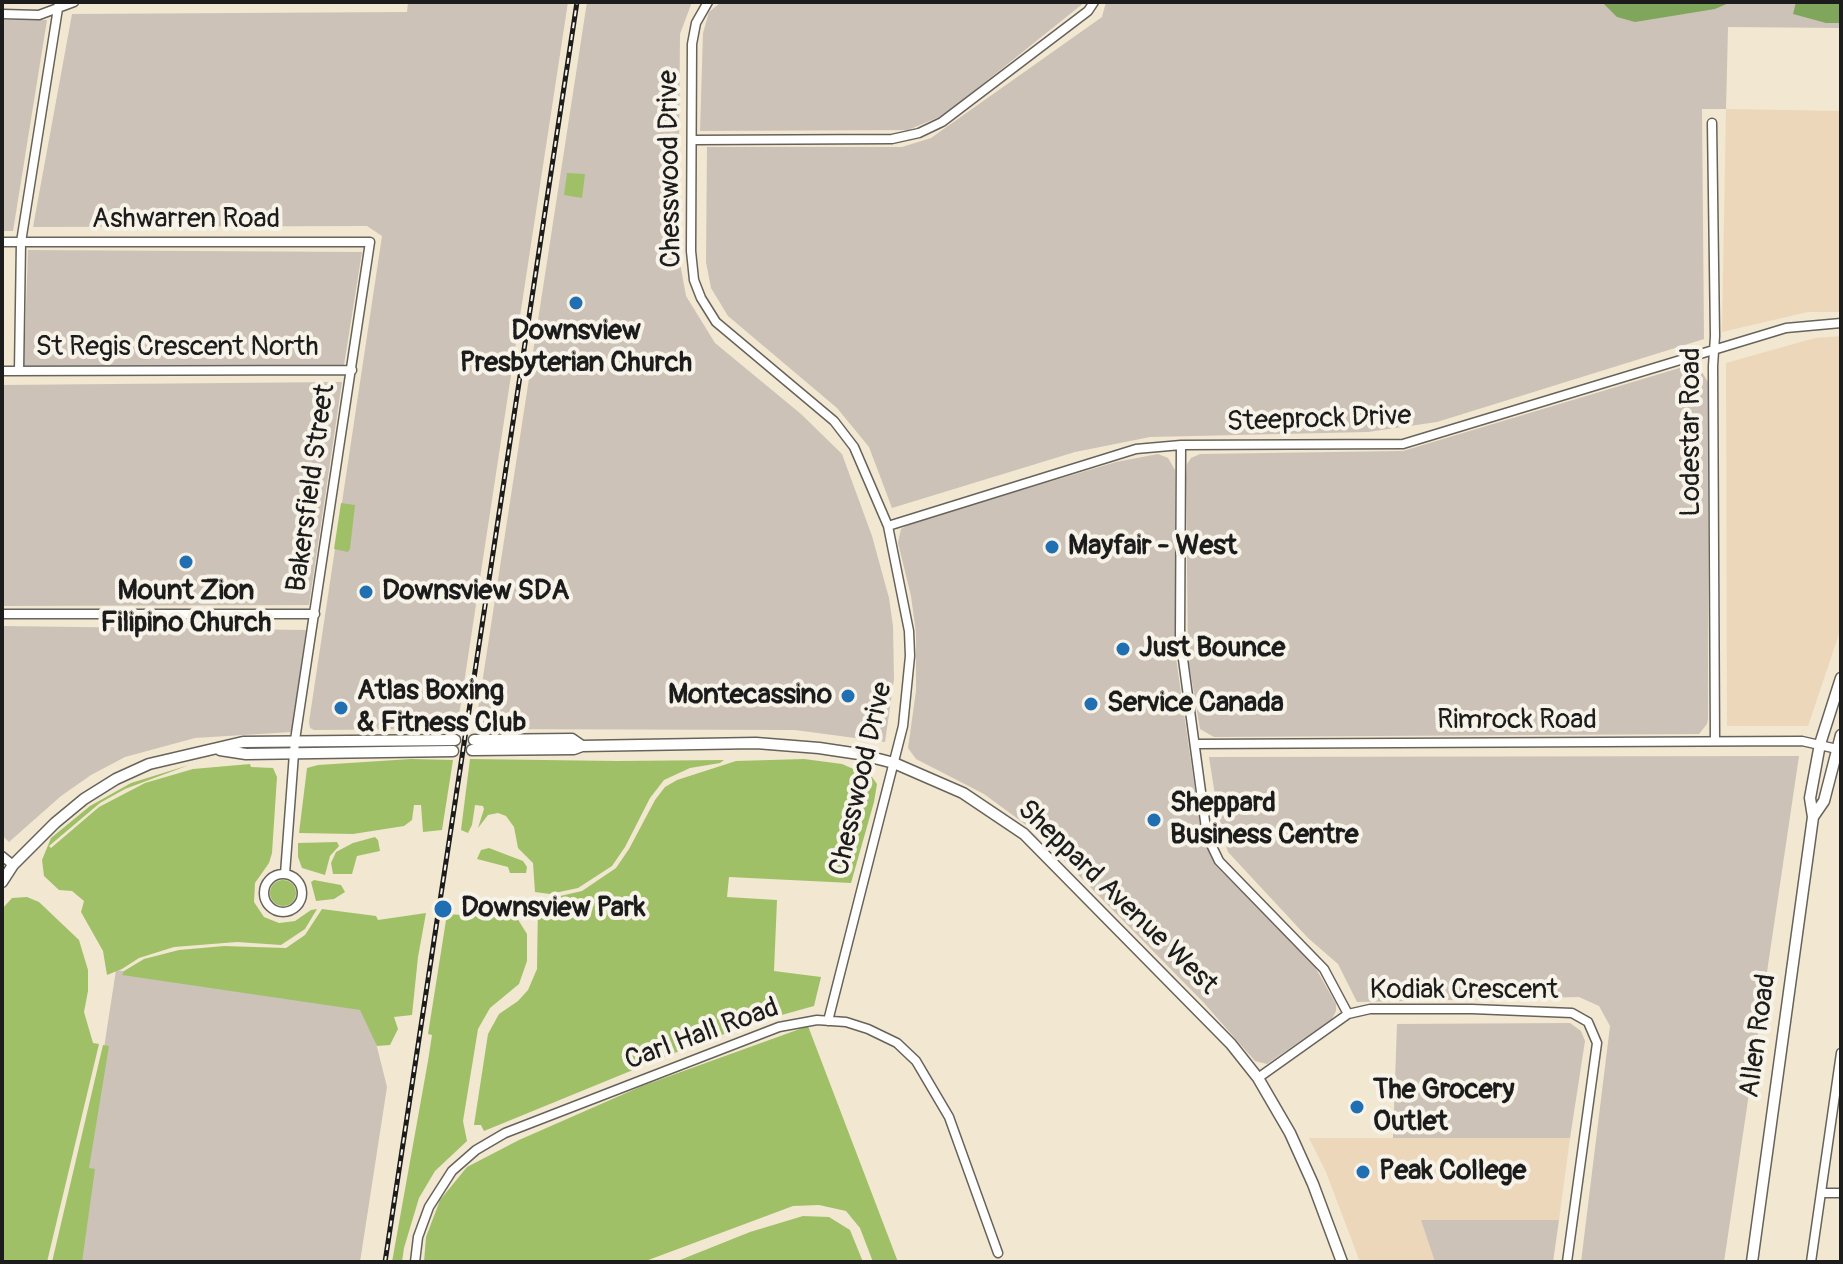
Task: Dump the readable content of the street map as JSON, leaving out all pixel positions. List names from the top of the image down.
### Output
{
  "streets": {
    "main road": ["Sheppard Avenue West", "Allen Road"],
    "street": [
      "Chesswood Drive",
      "Ashwarren Road",
      "St Regis Crescent North",
      "Steeprock Drive",
      "Lodestar Road",
      "Bakersfield Street",
      "Rimrock Road",
      "Kodiak Crescent",
      "Carl Hall Road"
    ]
  },
  "crossings": [
    ["Chesswood Drive", "Steeprock Drive"],
    ["Chesswood Drive", "Sheppard Avenue West"],
    ["Chesswood Drive", "Carl Hall Road"],
    ["Ashwarren Road", "Bakersfield Street"],
    ["St Regis Crescent North", "Bakersfield Street"],
    ["Steeprock Drive", "Lodestar Road"],
    ["Lodestar Road", "Rimrock Road"],
    ["Rimrock Road", "Allen Road"],
    ["Sheppard Avenue West", "Kodiak Crescent"]
  ],
  "places": [
    "Downsview Presbyterian Church",
    "Mayfair - West",
    "Mount Zion Filipino Church",
    "Downsview SDA",
    "Just Bounce",
    "Montecassino",
    "Service Canada",
    "Atlas Boxing & Fitness Club",
    "Sheppard Business Centre",
    "Downsview Park",
    "The Grocery Outlet",
    "Peak College"
  ]
}
